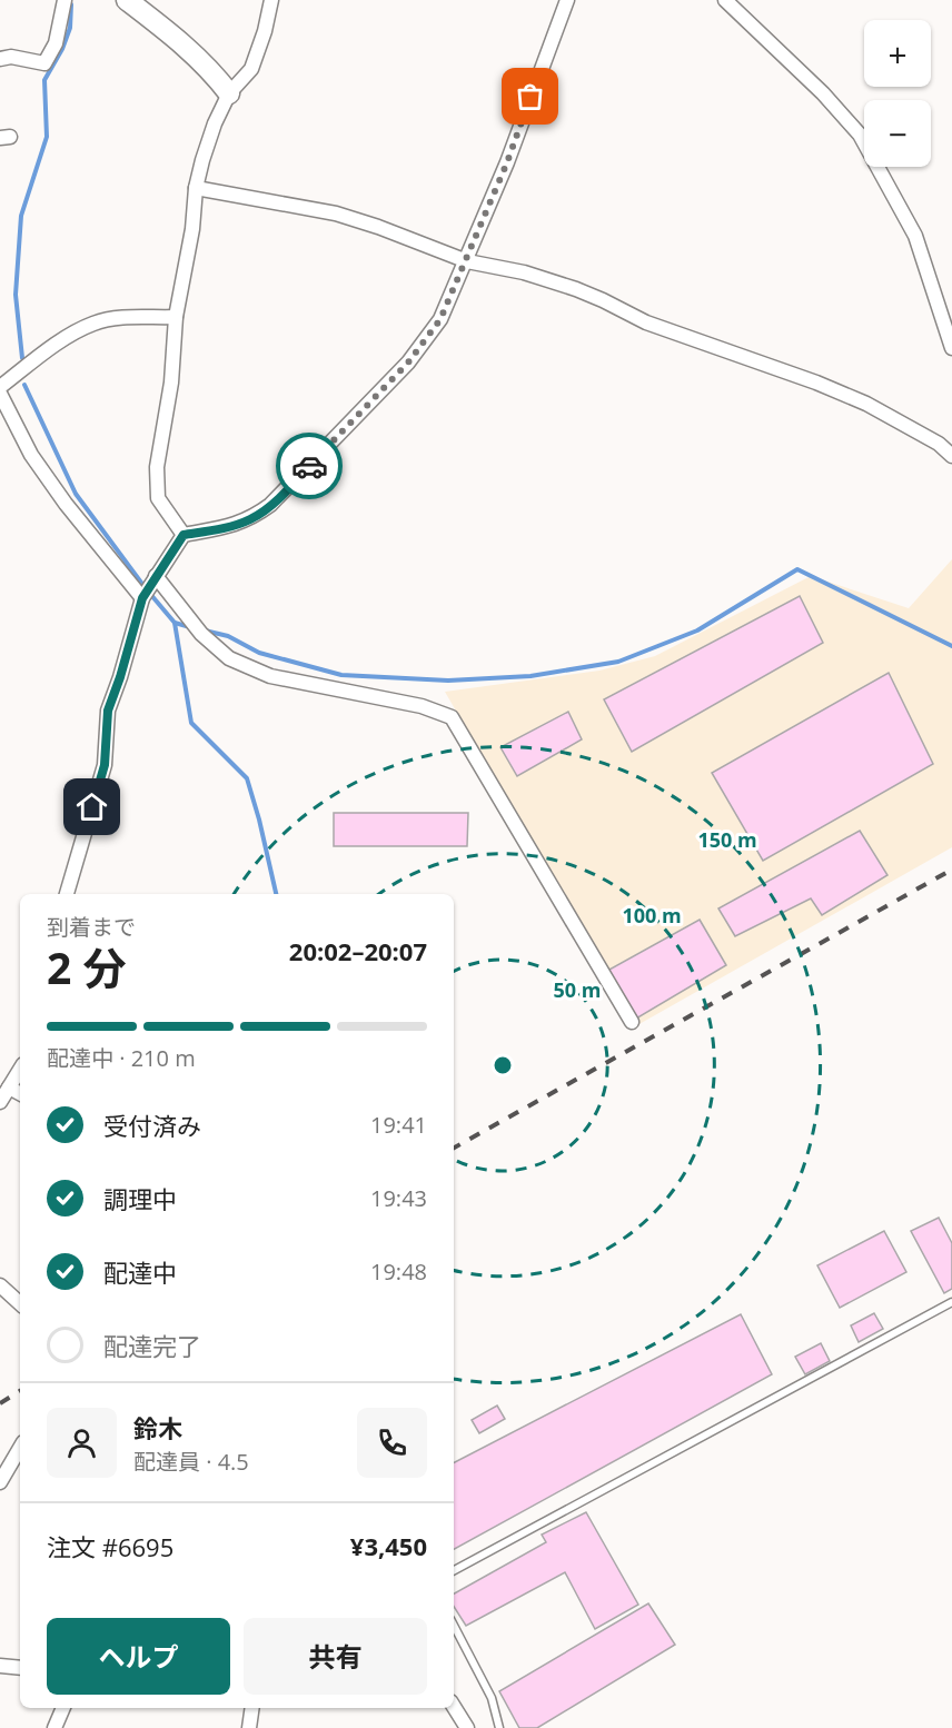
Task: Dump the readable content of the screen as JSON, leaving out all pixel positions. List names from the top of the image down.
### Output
{
  "page": {
    "map_buttons": ["+", "−"],
    "heading": ["2 分", "到着まで", "20:02–20:07"],
    "panel": [
      "鈴木",
      "配達員 · 4.5",
      "注文 #6695",
      "¥3,450"
    ],
    "bar": "配達中 · 210 m",
    "list": [
      ["受付済み", "19:41"],
      ["調理中", "19:43"],
      ["配達中", "19:48"],
      "配達完了"
    ],
    "buttons": ["ヘルプ", "共有"]
  },
  "rings": ["150 m", "100 m", "50 m"]
}
